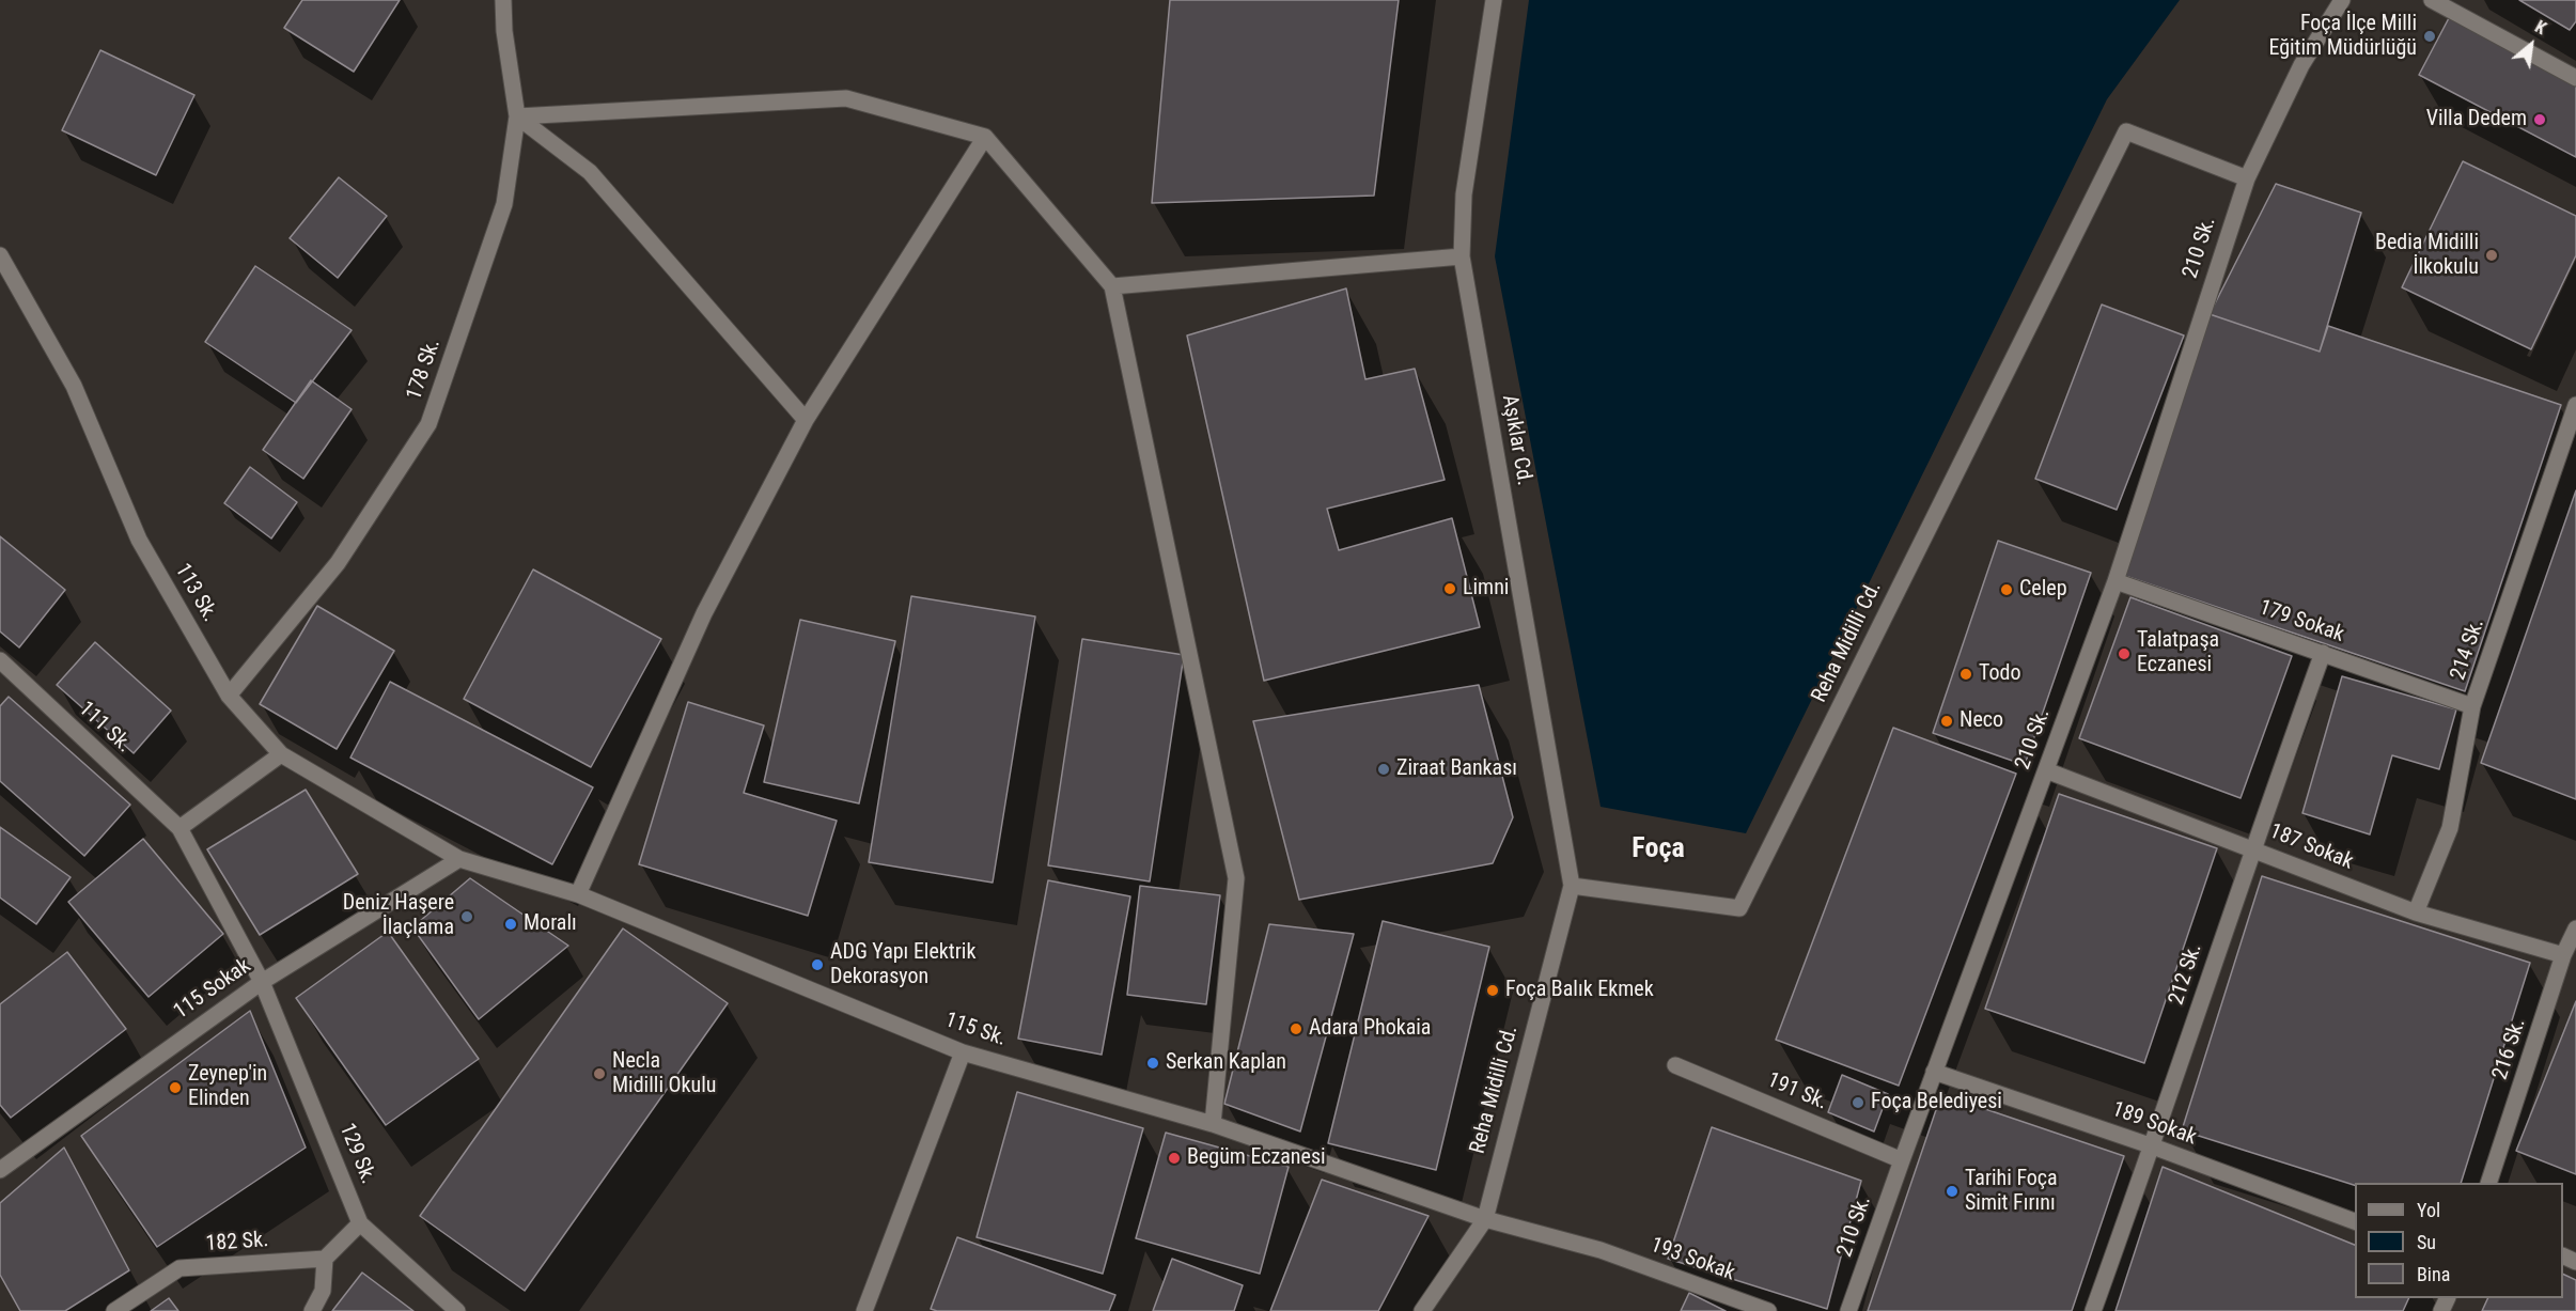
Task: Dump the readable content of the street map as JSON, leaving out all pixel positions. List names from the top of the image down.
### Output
{
  "streets": {
    "street": [
      "210 Sk.",
      "178 Sk.",
      "Aşıklar Cd.",
      "113 Sk.",
      "179 Sokak",
      "Reha Midilli Cd.",
      "214 Sk.",
      "111 Sk.",
      "187 Sokak",
      "212 Sk.",
      "115 Sokak",
      "115 Sk.",
      "216 Sk.",
      "191 Sk.",
      "189 Sokak",
      "129 Sk.",
      "182 Sk.",
      "193 Sokak"
    ]
  },
  "crossings": [
    ["210 Sk.", "179 Sokak"],
    ["210 Sk.", "Reha Midilli Cd."],
    ["210 Sk.", "187 Sokak"],
    ["210 Sk.", "191 Sk."],
    ["210 Sk.", "189 Sokak"],
    ["178 Sk.", "113 Sk."],
    ["Aşıklar Cd.", "Reha Midilli Cd."],
    ["113 Sk.", "115 Sokak"],
    ["113 Sk.", "115 Sk."],
    ["179 Sokak", "214 Sk."],
    ["179 Sokak", "212 Sk."],
    ["Reha Midilli Cd.", "115 Sk."],
    ["Reha Midilli Cd.", "193 Sokak"],
    ["214 Sk.", "187 Sokak"],
    ["111 Sk.", "115 Sokak"],
    ["111 Sk.", "129 Sk."],
    ["187 Sokak", "212 Sk."],
    ["187 Sokak", "216 Sk."],
    ["212 Sk.", "189 Sokak"],
    ["115 Sokak", "115 Sk."],
    ["115 Sokak", "129 Sk."],
    ["115 Sk.", "193 Sokak"]
  ],
  "districts": ["Foça"],
  "places": [
    "Foça İlçe Milli Eğitim Müdürlüğü",
    "Villa Dedem",
    "Bedia Midilli İlkokulu",
    "Limni",
    "Celep",
    "Talatpaşa Eczanesi",
    "Todo",
    "Neco",
    "Ziraat Bankası",
    "Deniz Haşere İlaçlama",
    "Moralı",
    "ADG Yapı Elektrik Dekorasyon",
    "Foça Balık Ekmek",
    "Adara Phokaia",
    "Serkan Kaplan",
    "Necla Midilli Okulu",
    "Zeynep'in Elinden",
    "Foça Belediyesi",
    "Begüm Eczanesi",
    "Tarihi Foça Simit Fırını"
  ],
  "legend": ["Yol", "Su", "Bina"],
  "north": "top right"
}
